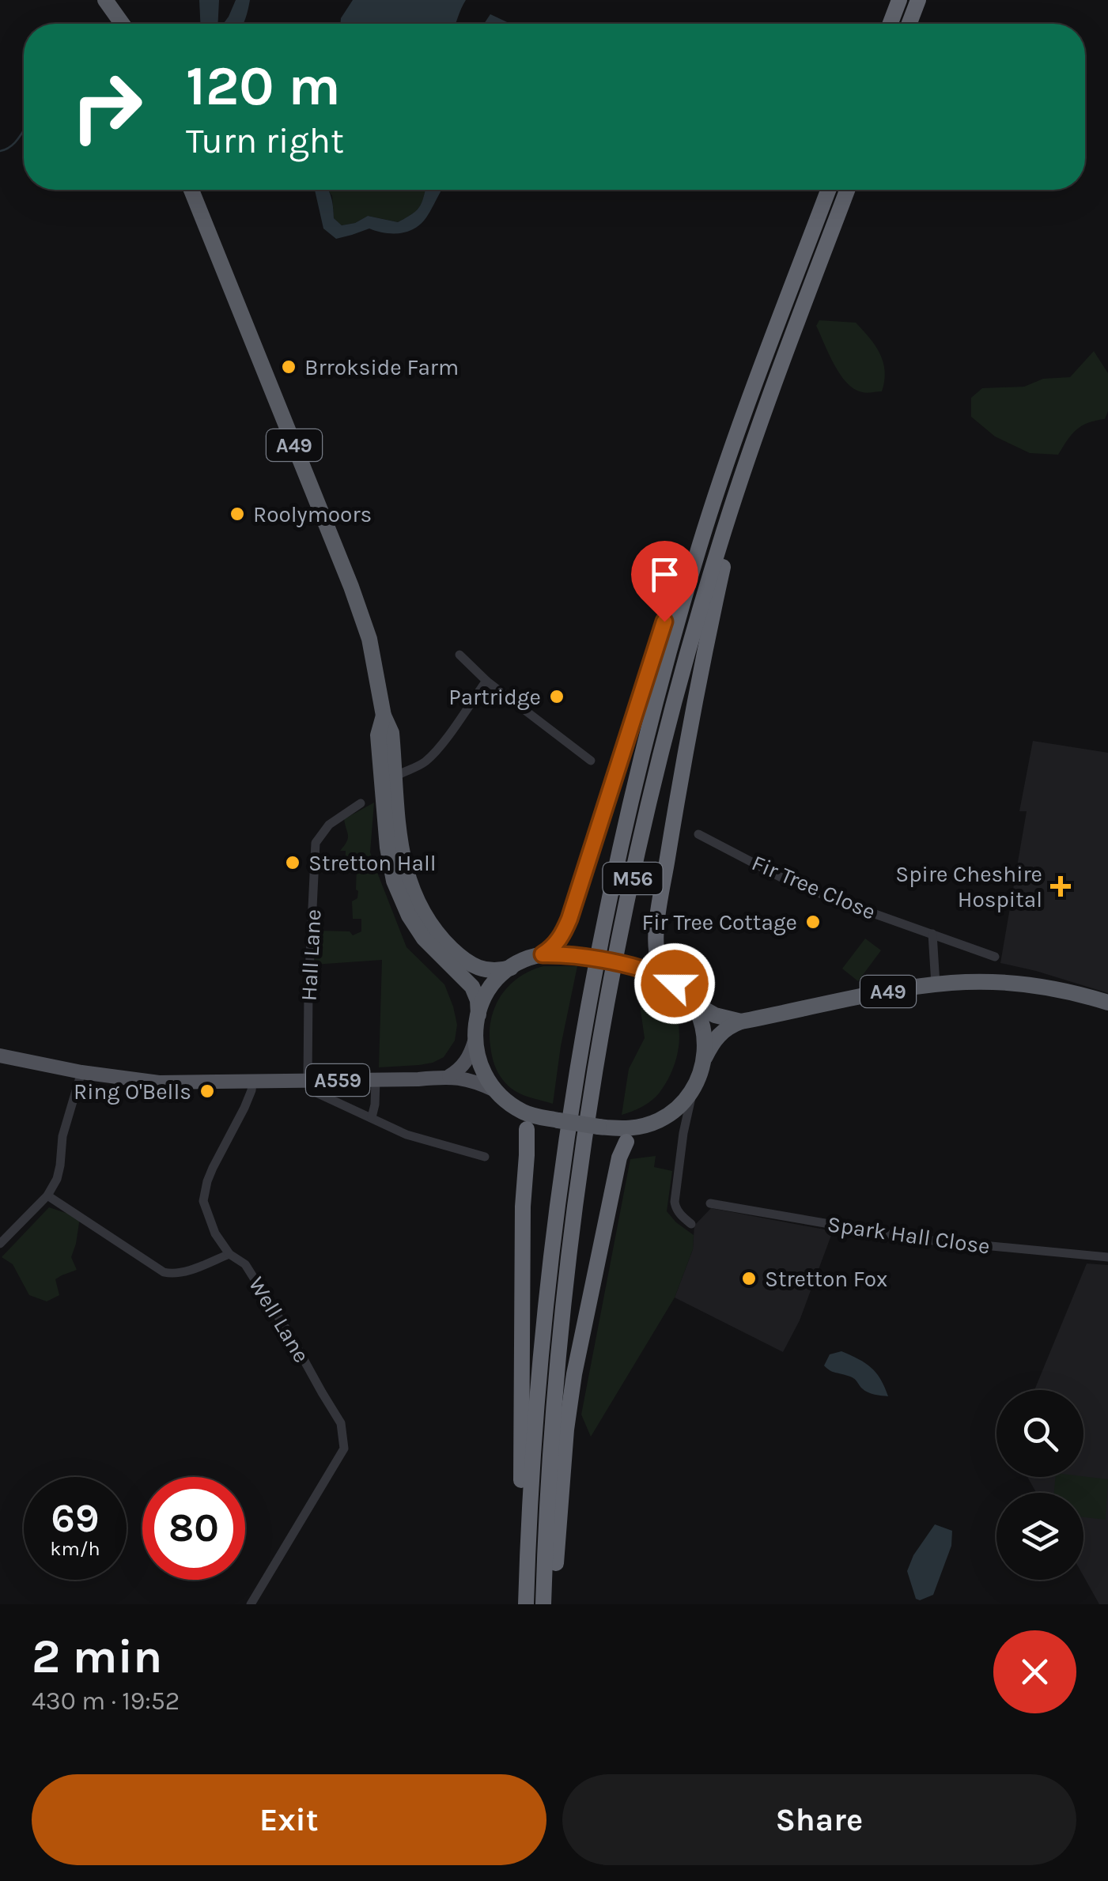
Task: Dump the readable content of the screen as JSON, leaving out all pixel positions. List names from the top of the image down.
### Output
{
  "streets": {
    "highway": ["A49", "M56"],
    "main road": ["A559"],
    "street": [
      "Fir Tree Close",
      "Hall Lane",
      "Spark Hall Close",
      "Well Lane"
    ]
  },
  "crossings": [
    ["A49", "M56"],
    ["A49", "A559"],
    ["M56", "A559"],
    ["Hall Lane", "A559"],
    ["A559", "Well Lane"]
  ],
  "places": {
    "other": [
      "Brrokside Farm",
      "Roolymoors",
      "Partridge",
      "Stretton Hall",
      "Fir Tree Cottage",
      "Ring O'Bells",
      "Stretton Fox"
    ],
    "health": ["Spire Cheshire Hospital"]
  },
  "page": {
    "turn": ["120 m", "Turn right"],
    "speed": "69 km/h",
    "limit": "80",
    "heading": ["2 min", "430 m · 19:52"],
    "buttons": ["Exit", "Share"]
  }
}
